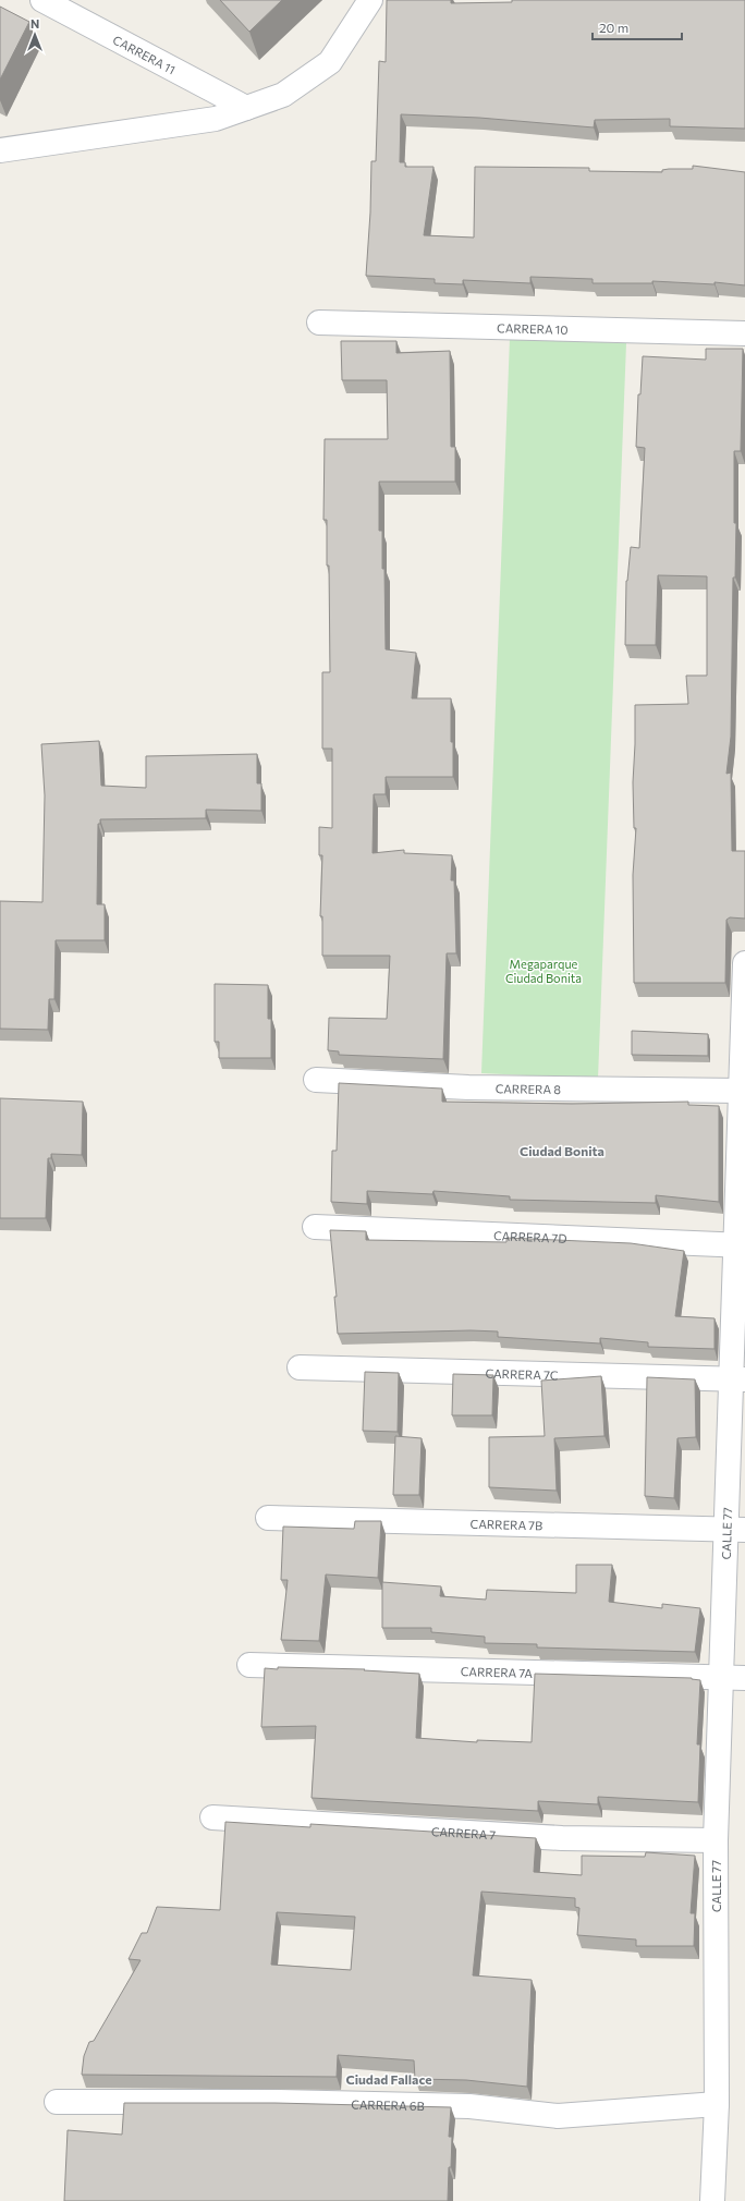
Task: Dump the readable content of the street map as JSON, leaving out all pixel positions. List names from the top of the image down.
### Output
{
  "streets": {
    "street": [
      "CARRERA 11",
      "CARRERA 10",
      "CARRERA 8",
      "CARRERA 7D",
      "CARRERA 7C",
      "CARRERA 7B",
      "CALLE 77",
      "CARRERA 7A",
      "CARRERA 7",
      "CARRERA 6B"
    ]
  },
  "crossings": [
    ["CARRERA 8", "CALLE 77"],
    ["CARRERA 7D", "CALLE 77"],
    ["CARRERA 7C", "CALLE 77"],
    ["CARRERA 7B", "CALLE 77"],
    ["CALLE 77", "CARRERA 7A"],
    ["CALLE 77", "CARRERA 7"],
    ["CALLE 77", "CARRERA 6B"]
  ],
  "districts": ["Ciudad Bonita", "Ciudad Fallace"],
  "parks": ["Megaparque Ciudad Bonita"],
  "scale_bar": "20 m",
  "north": "top"
}
